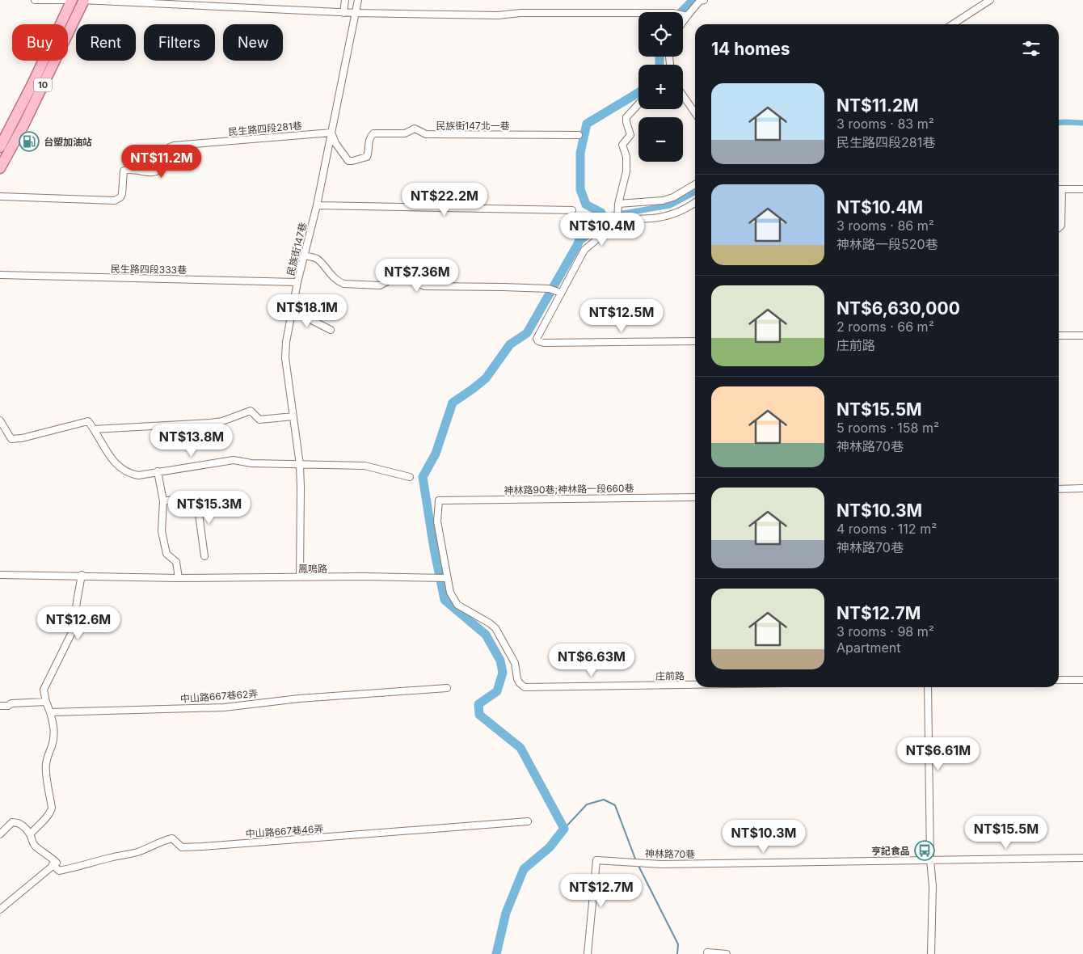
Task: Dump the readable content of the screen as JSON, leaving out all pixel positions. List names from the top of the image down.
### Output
{
  "streets": {
    "main road": ["10"],
    "street": [
      "民族街147北一巷",
      "民生路四段281巷",
      "民族街147巷",
      "民生路四段333巷",
      "神林路90巷;神林路一段660巷",
      "鳳鳴路",
      "庄前路",
      "中山路667巷62弄",
      "中山路667巷46弄",
      "神林路70巷"
    ]
  },
  "crossings": [
    ["民族街147北一巷", "民生路四段281巷"],
    ["民族街147北一巷", "民族街147巷"],
    ["民生路四段281巷", "民族街147巷"],
    ["民族街147巷", "民生路四段333巷"],
    ["民族街147巷", "鳳鳴路"],
    ["神林路90巷;神林路一段660巷", "鳳鳴路"],
    ["神林路90巷;神林路一段660巷", "庄前路"],
    ["鳳鳴路", "庄前路"]
  ],
  "places": {
    "fuel station": ["台塑加油站"],
    "bus stop": ["亨記食品"]
  },
  "page": {
    "map_buttons": ["+", "−"],
    "chip": [
      "Buy",
      "Rent",
      "Filters",
      "New"
    ],
    "heading": "14 homes",
    "list": [
      {
        "name": "NT$11.2M",
        "note": "3 rooms · 83 m² · 民生路四段281巷"
      },
      {
        "name": "NT$10.4M",
        "note": "3 rooms · 86 m² · 神林路一段520巷"
      },
      {
        "name": "NT$6,630,000",
        "note": "2 rooms · 66 m² · 庄前路"
      },
      {
        "name": "NT$15.5M",
        "note": "5 rooms · 158 m² · 神林路70巷"
      },
      {
        "name": "NT$10.3M",
        "note": "4 rooms · 112 m² · 神林路70巷"
      },
      {
        "name": "NT$12.7M",
        "note": "3 rooms · 98 m² · Apartment"
      }
    ],
    "price": [
      "NT$11.2M",
      "NT$22.2M",
      "NT$10.4M",
      "NT$7.36M",
      "NT$18.1M",
      "NT$12.5M",
      "NT$13.8M",
      "NT$15.3M",
      "NT$12.6M",
      "NT$6.63M",
      "NT$6.61M",
      "NT$15.5M",
      "NT$10.3M",
      "NT$12.7M"
    ]
  }
}
